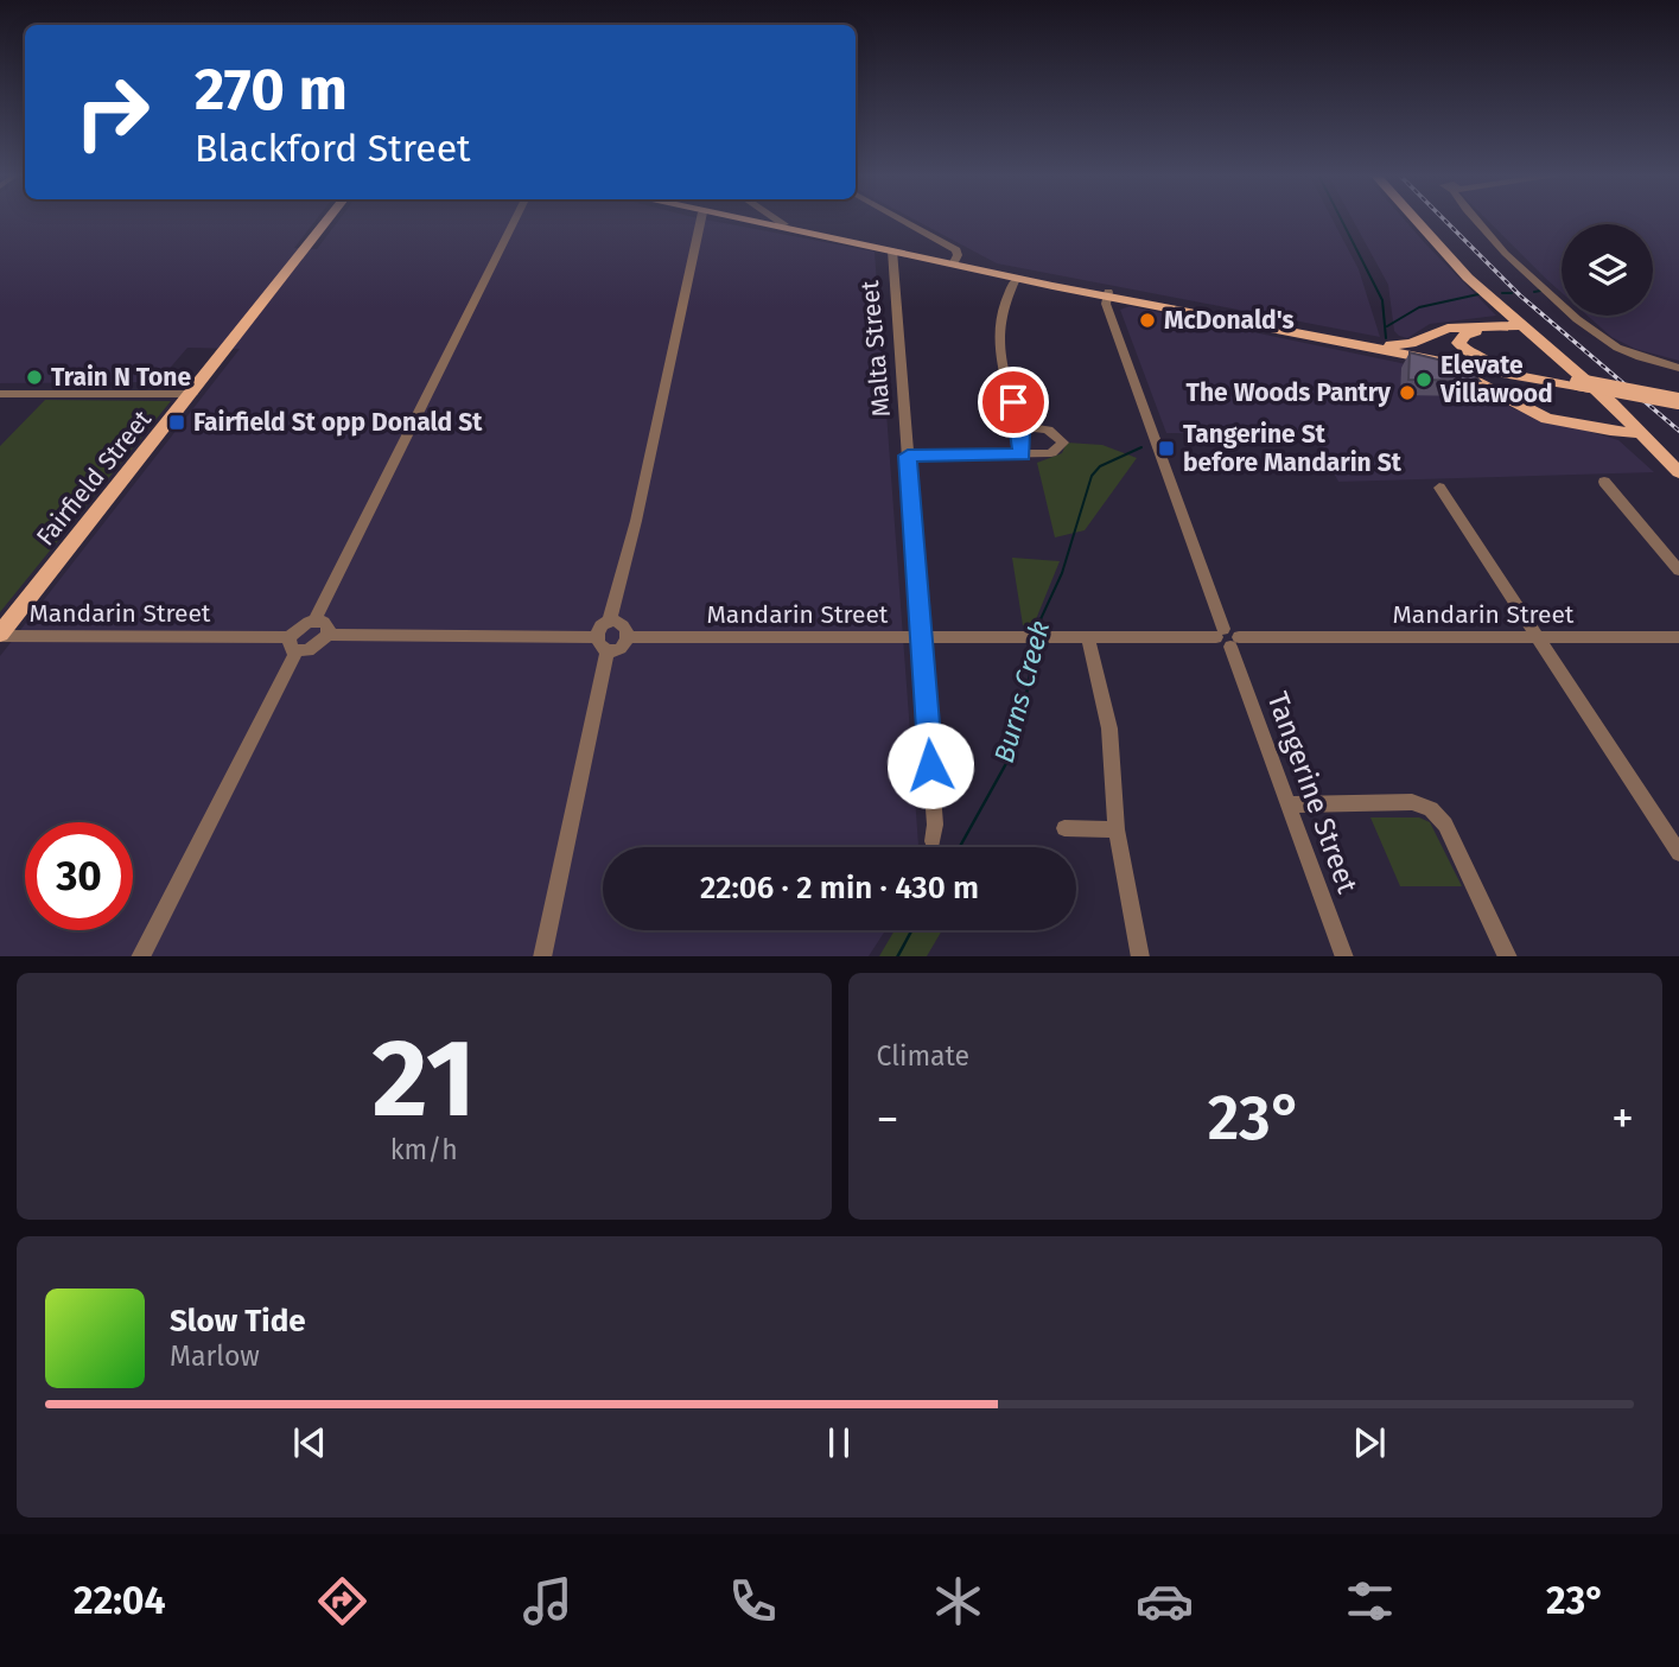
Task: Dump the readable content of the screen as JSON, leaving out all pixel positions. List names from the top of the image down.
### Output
{
  "streets": {
    "main road": ["Fairfield Street"],
    "street": ["Malta Street", "Mandarin Street", "Tangerine Street"]
  },
  "crossings": [
    ["Malta Street", "Mandarin Street"],
    ["Fairfield Street", "Mandarin Street"],
    ["Mandarin Street", "Tangerine Street"]
  ],
  "water": ["Burns Creek"],
  "places": {
    "other": [
      "McDonald's",
      "Train N Tone",
      "Elevate Villawood",
      "The Woods Pantry"
    ],
    "transit": ["Fairfield St opp Donald St", "Tangerine St before Mandarin St"]
  },
  "page": {
    "turn": ["270 m", "Blackford Street"],
    "limit": "30",
    "trip": "22:06 · 2 min · 430 m",
    "tile": [
      ["21", "km/h"],
      "Climate"
    ],
    "heat": ["−", "23°", "+"],
    "song": ["Slow Tide", "Marlow"],
    "tabs": ["22:04", "23°"]
  }
}
